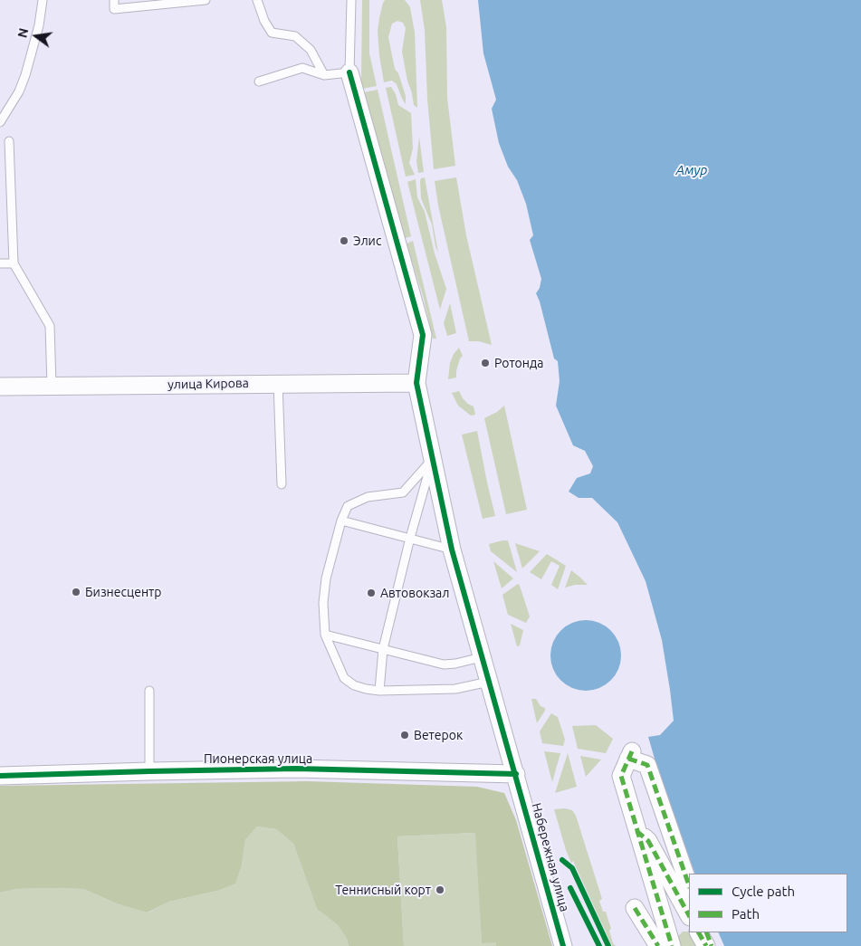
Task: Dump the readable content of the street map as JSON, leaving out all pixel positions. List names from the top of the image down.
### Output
{
  "streets": {
    "street": ["улица Кирова", "Пионерская улица", "Набережная улица"]
  },
  "crossings": [
    ["улица Кирова", "Набережная улица"],
    ["Пионерская улица", "Набережная улица"]
  ],
  "water": ["Амур"],
  "places": [
    "Элис",
    "Ротонда",
    "Бизнесцентр",
    "Автовокзал",
    "Ветерок",
    "Теннисный корт"
  ],
  "legend": ["Cycle path", "Path"],
  "north": "left"
}
